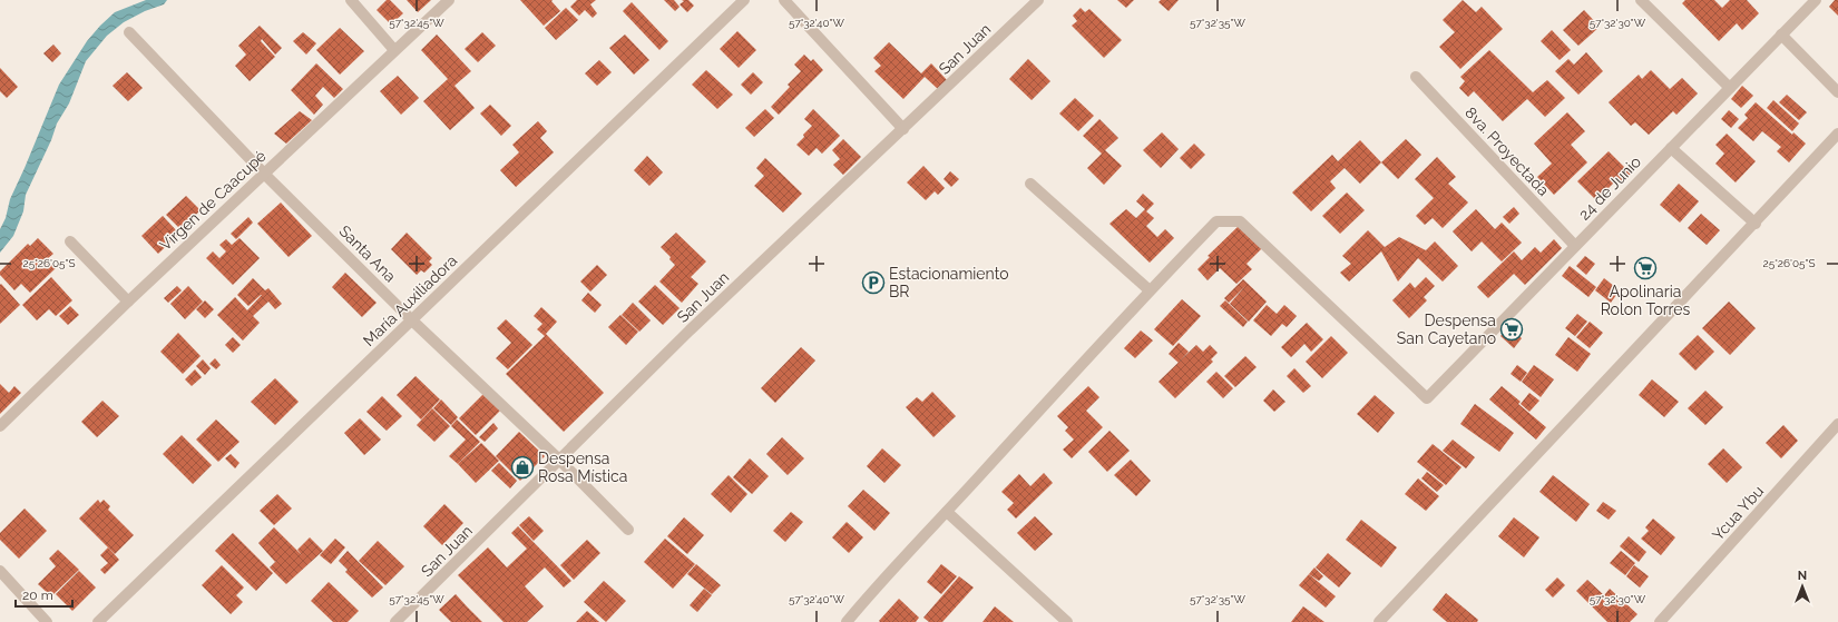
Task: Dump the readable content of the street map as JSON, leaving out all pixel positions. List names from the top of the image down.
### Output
{
  "streets": {
    "street": [
      "San Juan",
      "8va. Proyectada",
      "24 de Junio",
      "Virgen de Caacupé",
      "Santa Ana",
      "María Auxiliadora",
      "Ycua Ybu"
    ]
  },
  "crossings": [
    ["San Juan", "Santa Ana"],
    ["8va. Proyectada", "24 de Junio"],
    ["Virgen de Caacupé", "Santa Ana"],
    ["Santa Ana", "María Auxiliadora"]
  ],
  "places": {
    "supermarket": ["Apolinaria Rolon Torres", "Despensa San Cayetano"],
    "parking": ["Estacionamiento BR"],
    "shop": ["Despensa Rosa Mística"]
  },
  "scale_bar": "20 m",
  "north": "top",
  "coordinates": [
    "57°32'45\"W",
    "57°32'40\"W",
    "57°32'35\"W",
    "57°32'30\"W",
    "25°26'05\"S"
  ]
}
